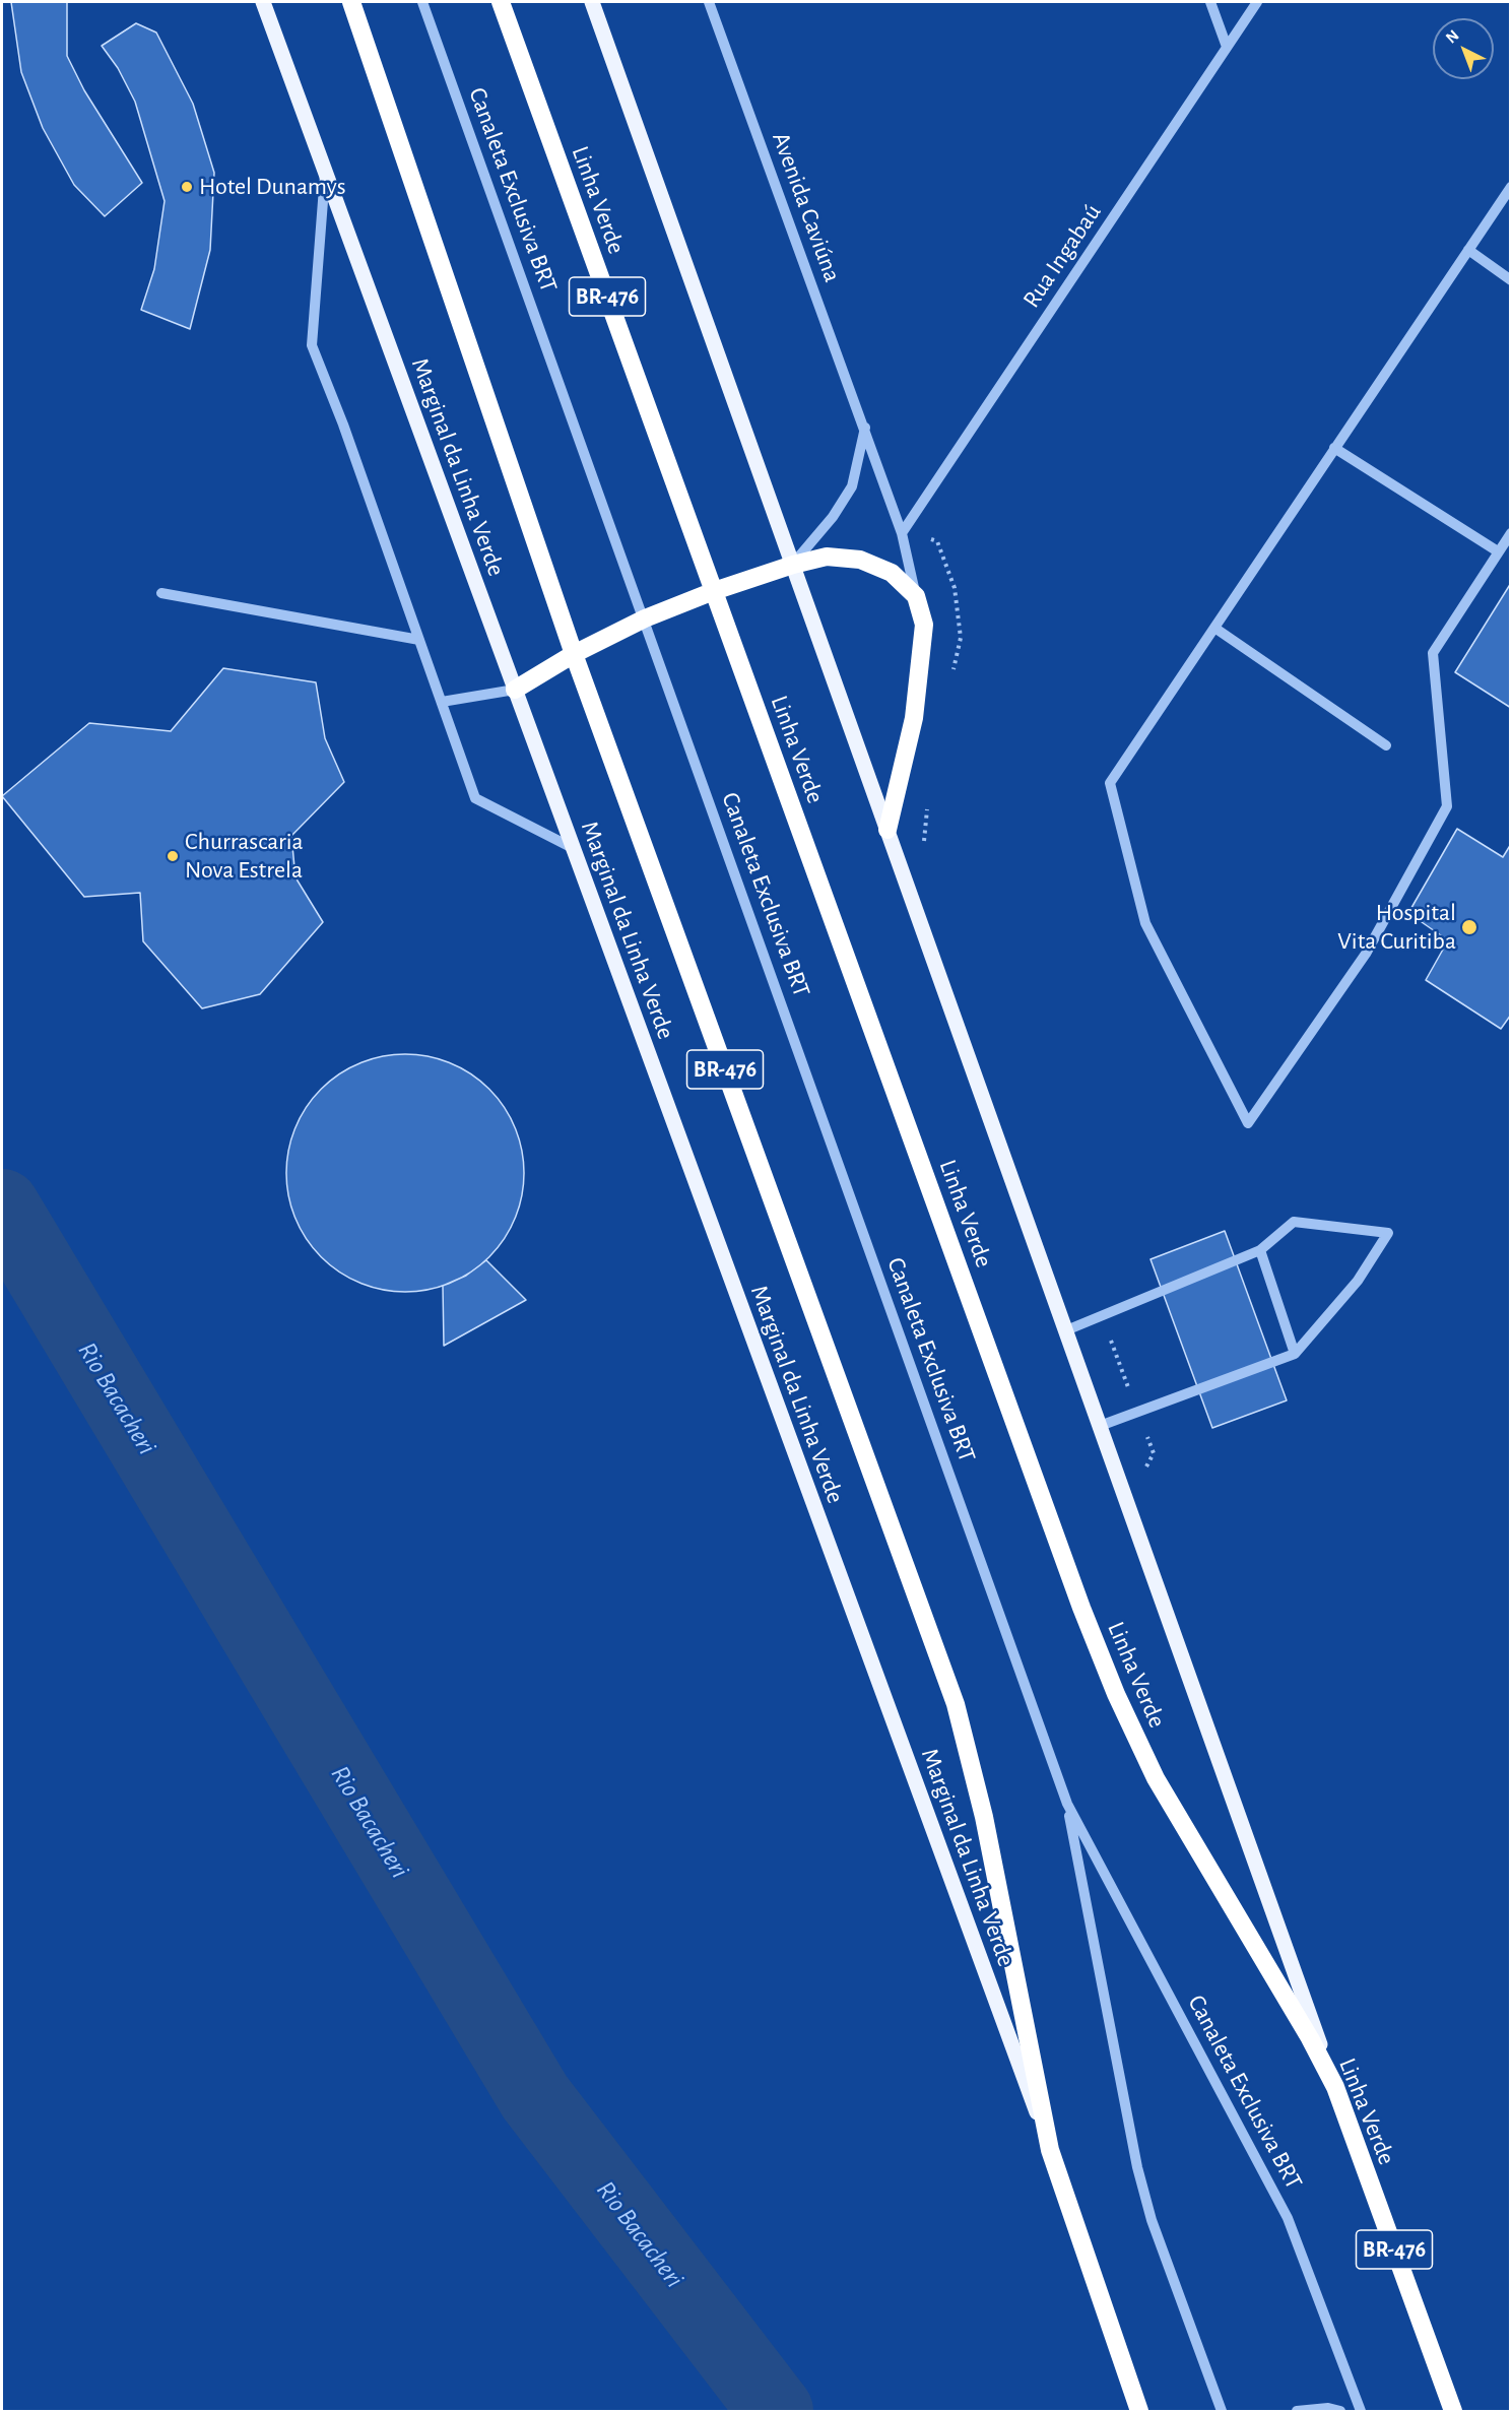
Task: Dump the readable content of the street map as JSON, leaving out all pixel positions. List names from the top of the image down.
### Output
{
  "streets": {
    "highway": ["Linha Verde", "BR-476"],
    "main road": ["Marginal da Linha Verde"],
    "street": ["Canaleta Exclusiva BRT", "Avenida Caviúna", "Rua Ingabaú"]
  },
  "crossings": [
    ["Avenida Caviúna", "Rua Ingabaú"],
    ["BR-476", "Marginal da Linha Verde"]
  ],
  "water": ["Rio Bacacheri"],
  "places": ["Hotel Dunamys", "Churrascaria Nova Estrela", "Hospital Vita Curitiba"],
  "north": "top left"
}
